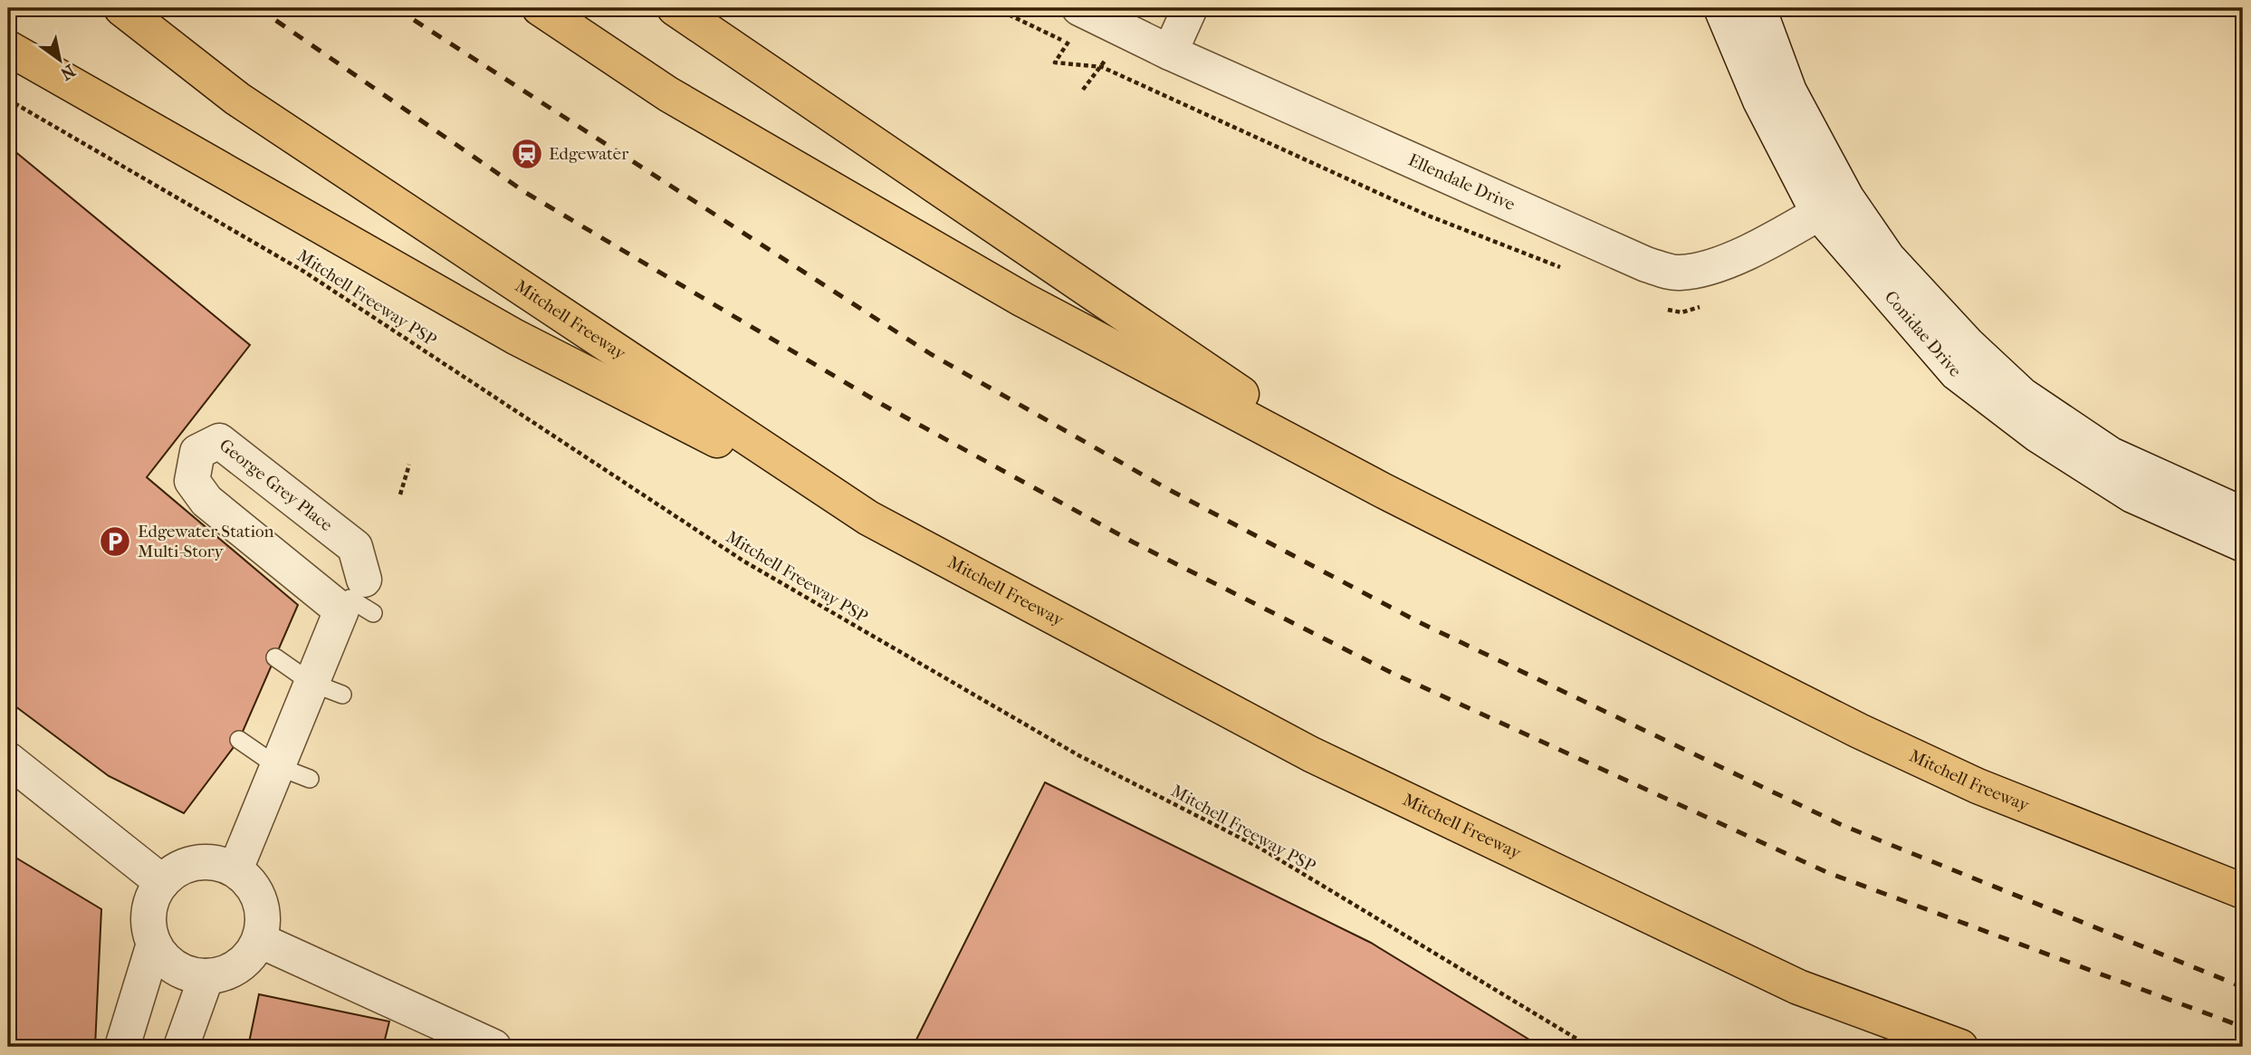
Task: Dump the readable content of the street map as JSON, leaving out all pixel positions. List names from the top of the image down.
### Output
{
  "streets": {
    "highway": ["Mitchell Freeway"],
    "street": ["Ellendale Drive", "Conidae Drive", "George Grey Place"],
    "path": ["Mitchell Freeway PSP"]
  },
  "crossings": [
    ["Ellendale Drive", "Conidae Drive"]
  ],
  "places": {
    "station": ["Edgewater"],
    "parking": ["Edgewater Station Multi-Story"]
  },
  "north": "bottom right"
}
